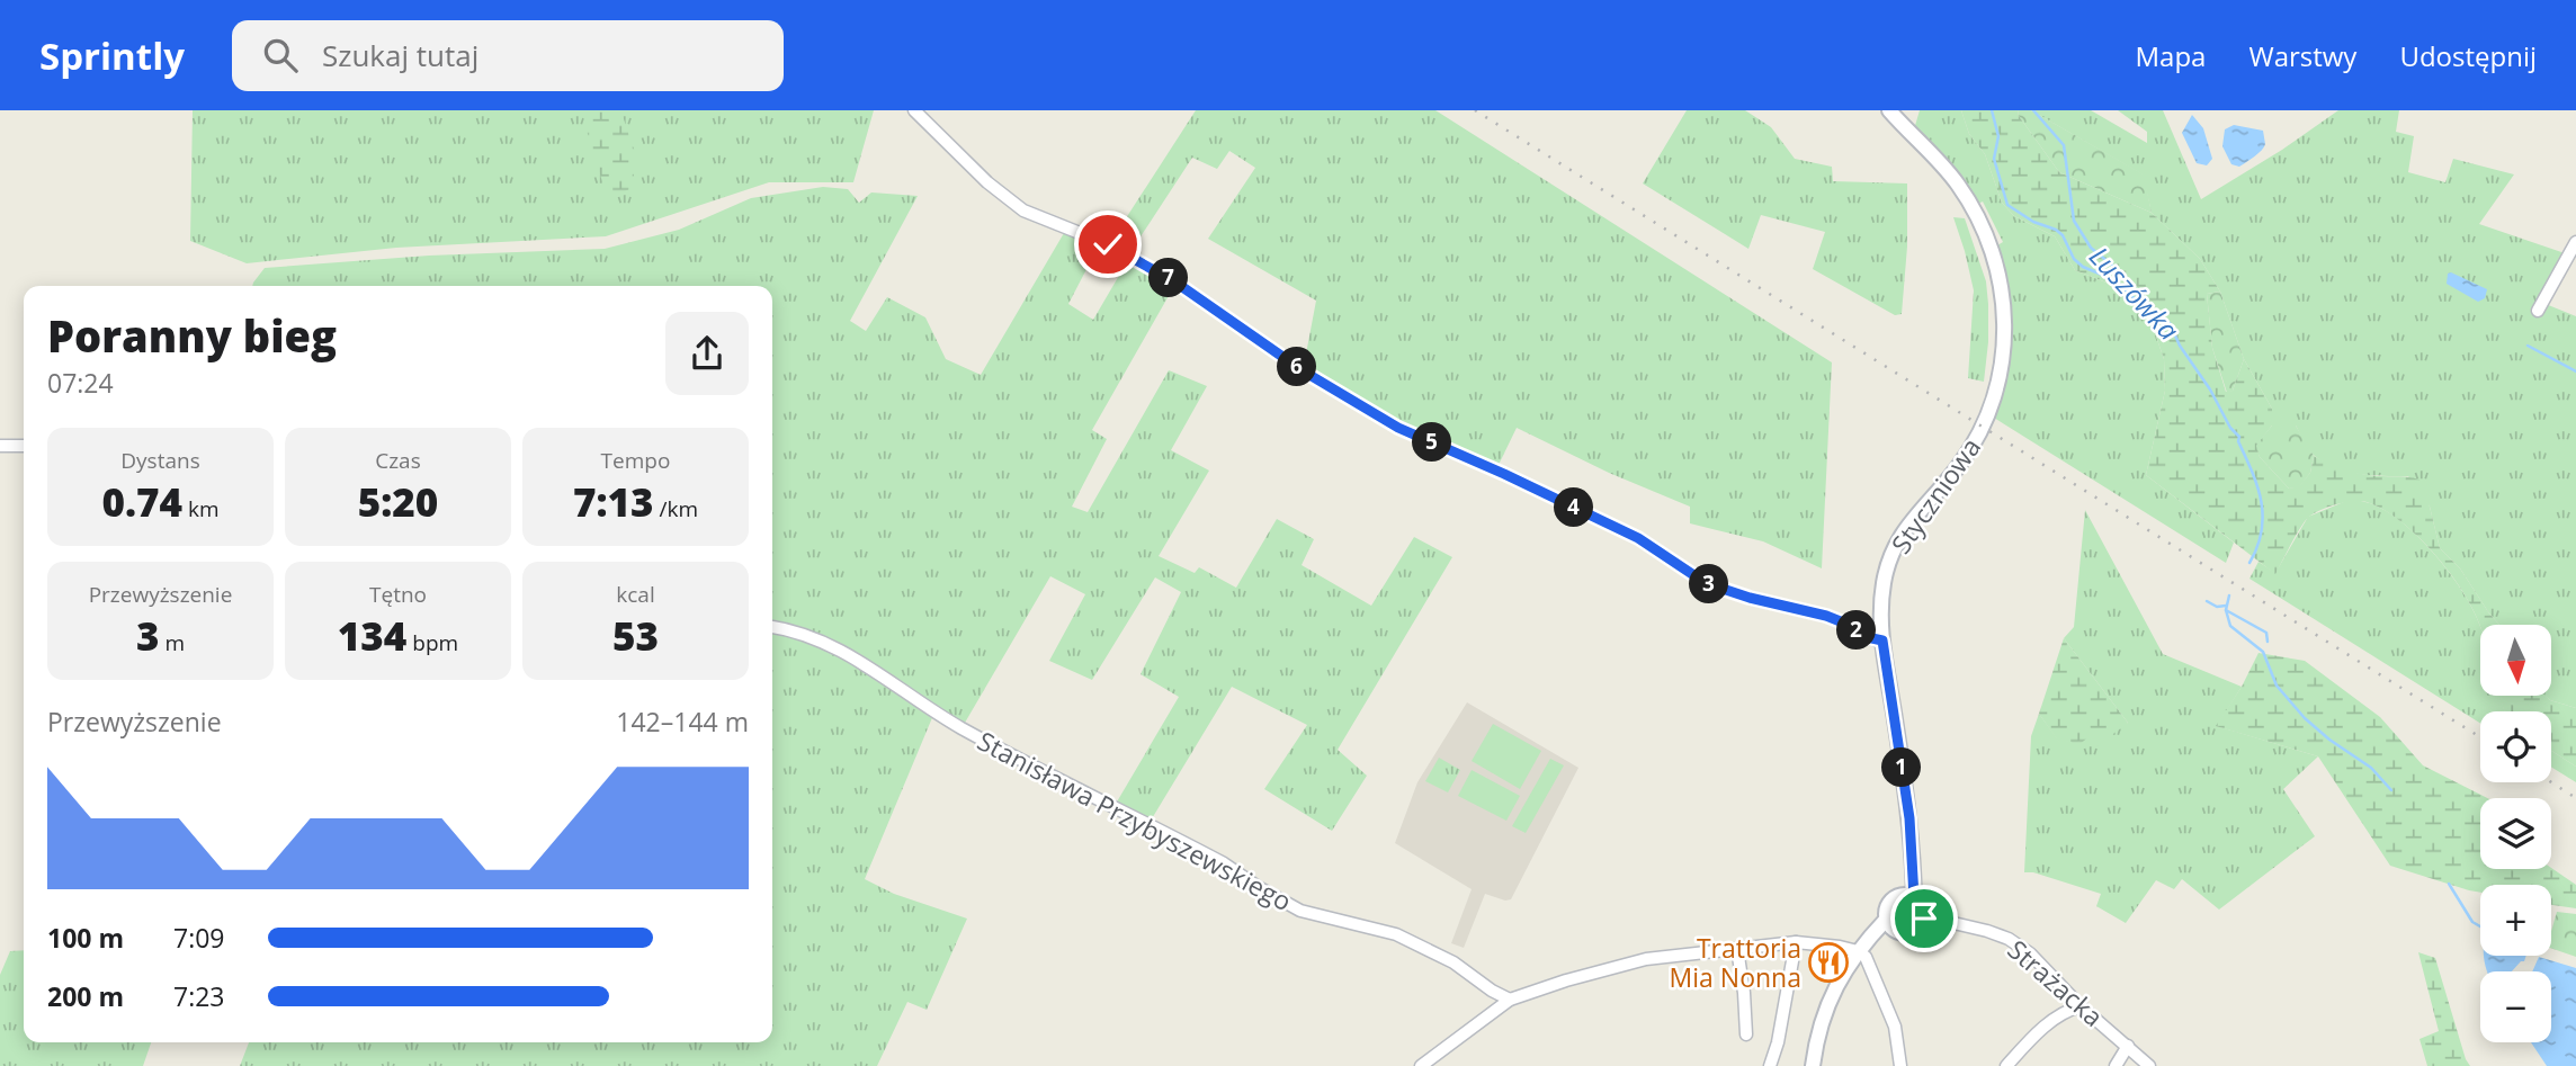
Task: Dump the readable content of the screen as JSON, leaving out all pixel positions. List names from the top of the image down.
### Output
{
  "streets": {
    "street": ["Styczniowa", "Stanisława Przybyszewskiego", "Strażacka"]
  },
  "crossings": [
    ["Styczniowa", "Strażacka"]
  ],
  "water": ["Luszówka"],
  "places": {
    "restaurant": ["Trattoria Mia Nonna"]
  },
  "north": "bottom",
  "page": {
    "header": "Sprintly",
    "search": "Szukaj tutaj",
    "nav": ["Mapa", "Warstwy", "Udostępnij"],
    "pins": [
      "7",
      "6",
      "5",
      "4",
      "3",
      "2",
      "1"
    ],
    "heading": ["Poranny bieg", "07:24"],
    "stats": [
      ["Dystans", "0.74 km"],
      ["Czas", "5:20"],
      ["Tempo", "7:13 /km"],
      ["Przewyższenie", "3 m"],
      ["Tętno", "134 bpm"],
      ["kcal", "53"]
    ],
    "map_buttons": ["+", "−"],
    "chart": ["Przewyższenie", "142–144 m"],
    "list": [
      {
        "name": "100 m",
        "note": "7:09"
      },
      {
        "name": "200 m",
        "note": "7:23"
      }
    ]
  }
}
